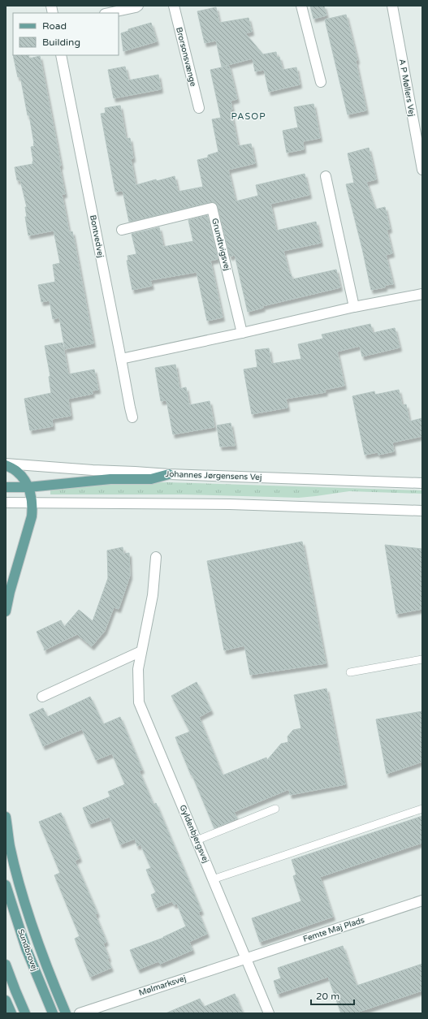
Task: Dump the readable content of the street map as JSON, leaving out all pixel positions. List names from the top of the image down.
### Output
{
  "streets": {
    "main road": ["Sundbrovej"],
    "street": [
      "Brorsonsvænge",
      "A P Møllers Vej",
      "Bontvedvej",
      "Grundtvigsvej",
      "Johannes Jørgensens Vej",
      "Gyldenbjergsvej",
      "Femte Maj Plads",
      "Mølmarksvej"
    ]
  },
  "crossings": [
    ["Gyldenbjergsvej", "Femte Maj Plads"],
    ["Gyldenbjergsvej", "Mølmarksvej"],
    ["Femte Maj Plads", "Mølmarksvej"]
  ],
  "districts": ["PASOP"],
  "legend": ["Road", "Building"],
  "scale_bar": "20 m"
}
